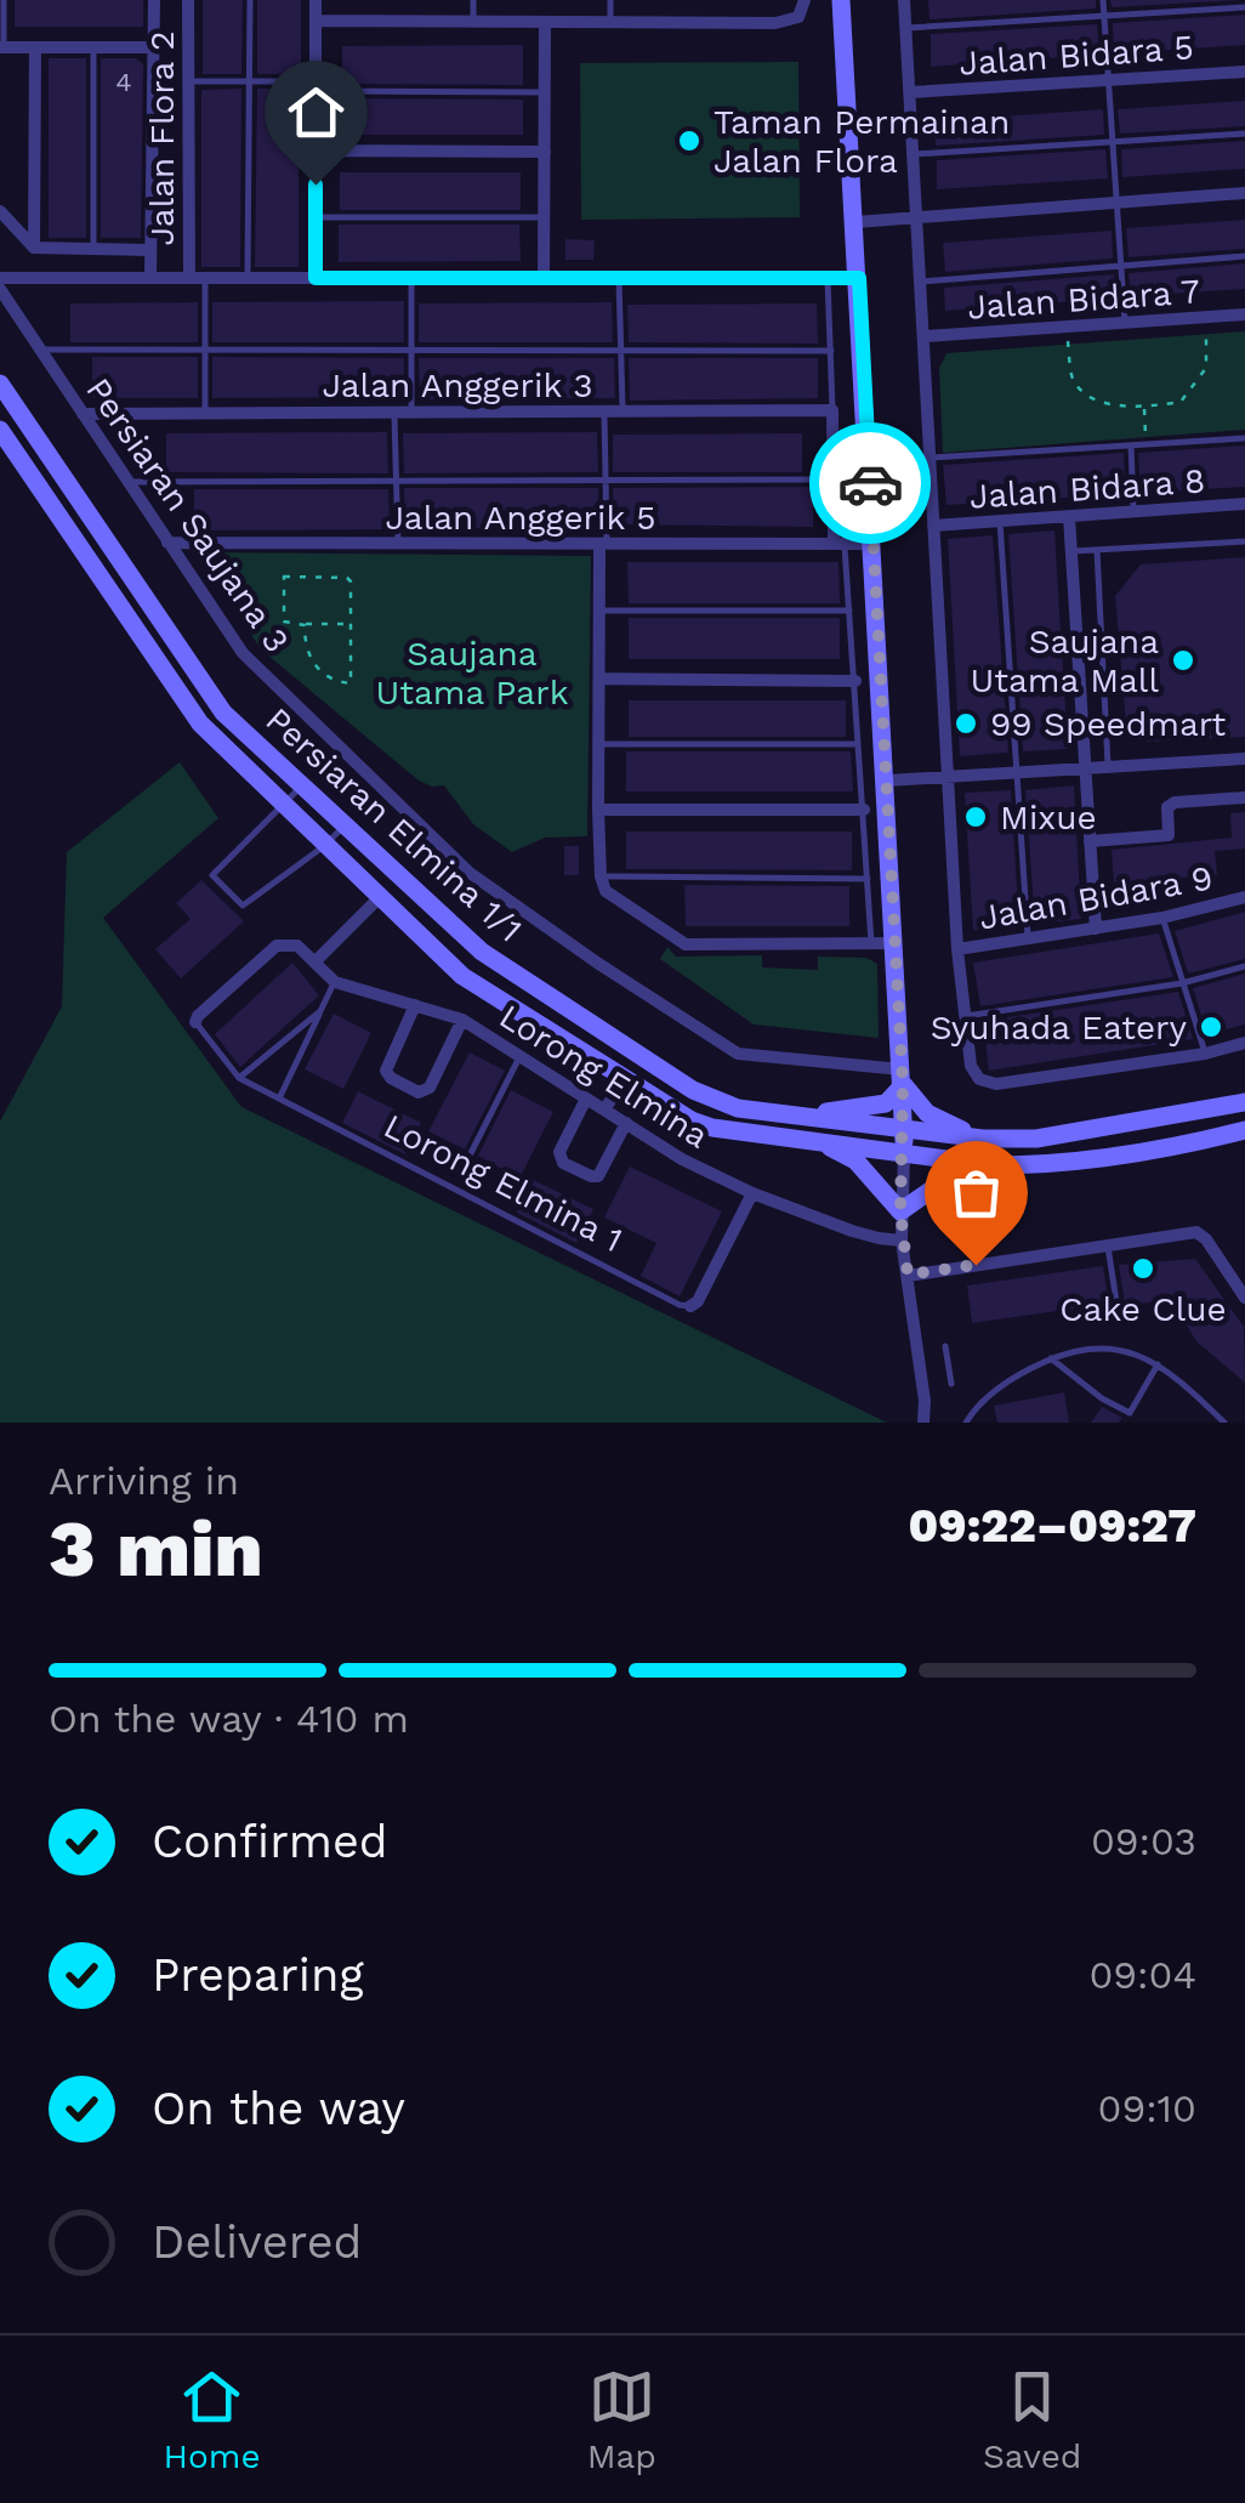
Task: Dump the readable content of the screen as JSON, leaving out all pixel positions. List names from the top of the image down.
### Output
{
  "streets": {
    "main road": ["Persiaran Elmina 1/1"],
    "street": [
      "Jalan Bidara 5",
      "Jalan Flora 2",
      "Jalan Bidara 7",
      "Jalan Anggerik 3",
      "Jalan Bidara 8",
      "Persiaran Saujana 3",
      "Jalan Anggerik 5",
      "Jalan Bidara 9",
      "Lorong Elmina",
      "Lorong Elmina 1"
    ]
  },
  "crossings": [
    ["Jalan Anggerik 3", "Persiaran Saujana 3"],
    ["Persiaran Saujana 3", "Jalan Anggerik 5"],
    ["Lorong Elmina", "Lorong Elmina 1"]
  ],
  "parks": ["Saujana Utama Park"],
  "places": [
    "Taman Permainan Jalan Flora",
    "Saujana Utama Mall",
    "99 Speedmart",
    "Mixue",
    "Syuhada Eatery",
    "Cake Clue"
  ],
  "house_numbers": ["4"],
  "page": {
    "heading": ["3 min", "Arriving in", "09:22–09:27"],
    "bar": "On the way · 410 m",
    "list": [
      ["Confirmed", "09:03"],
      ["Preparing", "09:04"],
      ["On the way", "09:10"],
      "Delivered"
    ],
    "tabs": ["Home", "Map", "Saved"]
  }
}
